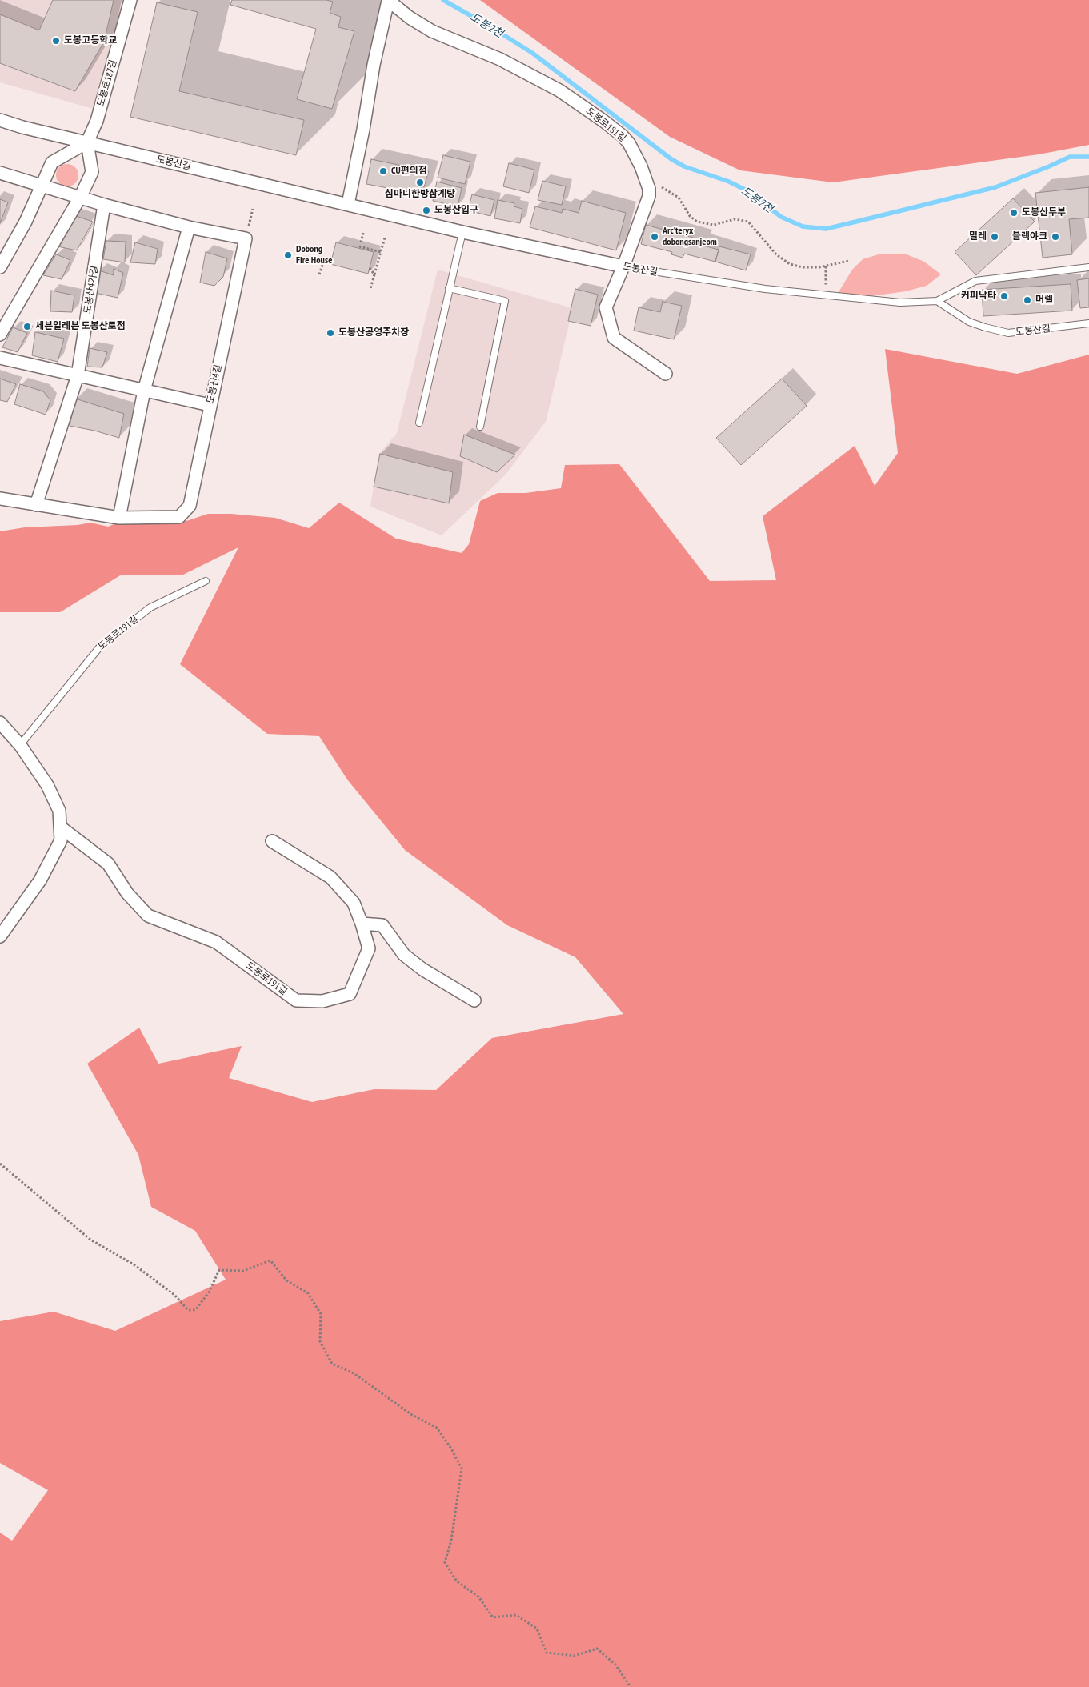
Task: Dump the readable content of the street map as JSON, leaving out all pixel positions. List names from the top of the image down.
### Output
{
  "streets": {
    "street": [
      "도봉로187길",
      "도봉로181길",
      "도봉산길",
      "도봉산4가길",
      "도봉산4길",
      "도봉로191길"
    ]
  },
  "crossings": [
    ["도봉로187길", "도봉산길"],
    ["도봉로181길", "도봉산길"],
    ["도봉산4가길", "도봉산4길"]
  ],
  "water": ["도봉2천"],
  "places": [
    "도봉고등학교",
    "CU편의점",
    "심마니한방삼계탕",
    "도봉산입구",
    "도봉산두부",
    "Arc'teryx dobongsanjeom",
    "밀레",
    "블랙야크",
    "Dobong Fire House",
    "커피낙타",
    "머렐",
    "세븐일레븐 도봉산로점",
    "도봉산공영주차장"
  ]
}
